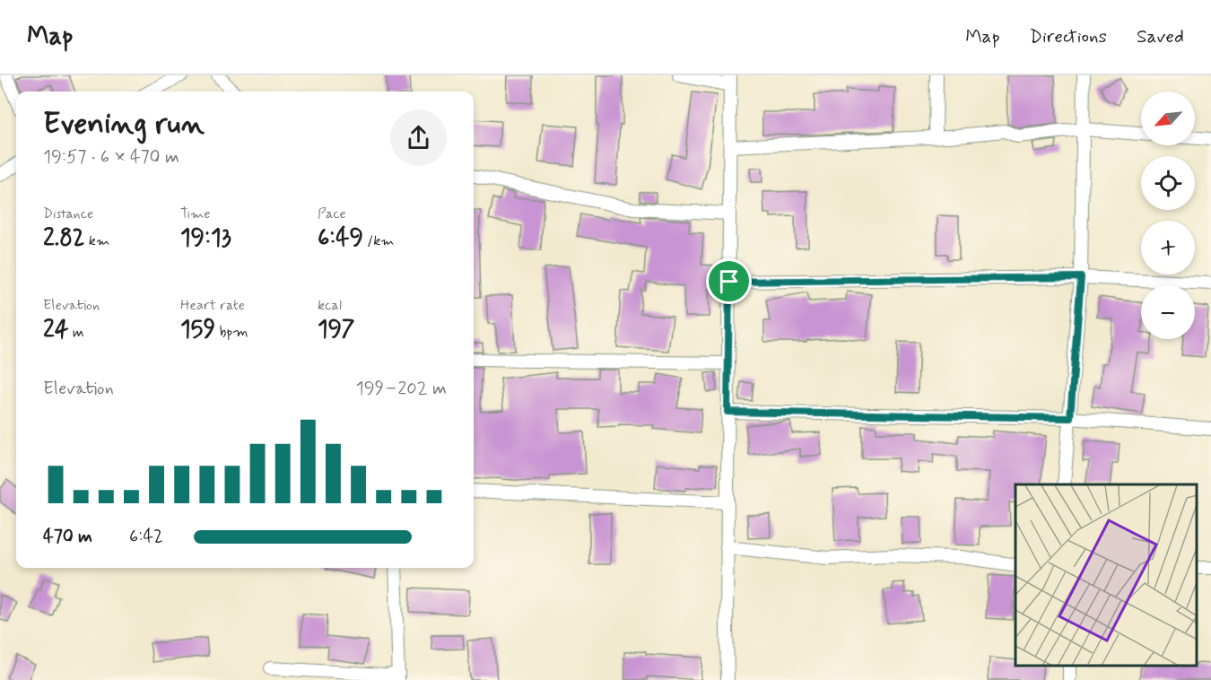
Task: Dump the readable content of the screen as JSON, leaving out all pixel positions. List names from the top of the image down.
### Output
{
  "north": "bottom left",
  "page": {
    "header": "Map",
    "nav": ["Map", "Directions", "Saved"],
    "map_buttons": ["+", "−"],
    "heading": ["Evening run", "19:57 · 6 × 470 m"],
    "stats": [
      ["Distance", "2.82 km"],
      ["Time", "19:13"],
      ["Pace", "6:49 /km"],
      ["Elevation", "24 m"],
      ["Heart rate", "159 bpm"],
      ["kcal", "197"]
    ],
    "chart": ["Elevation", "199–202 m"],
    "list": [
      {
        "name": "470 m",
        "note": "6:42"
      }
    ]
  }
}
